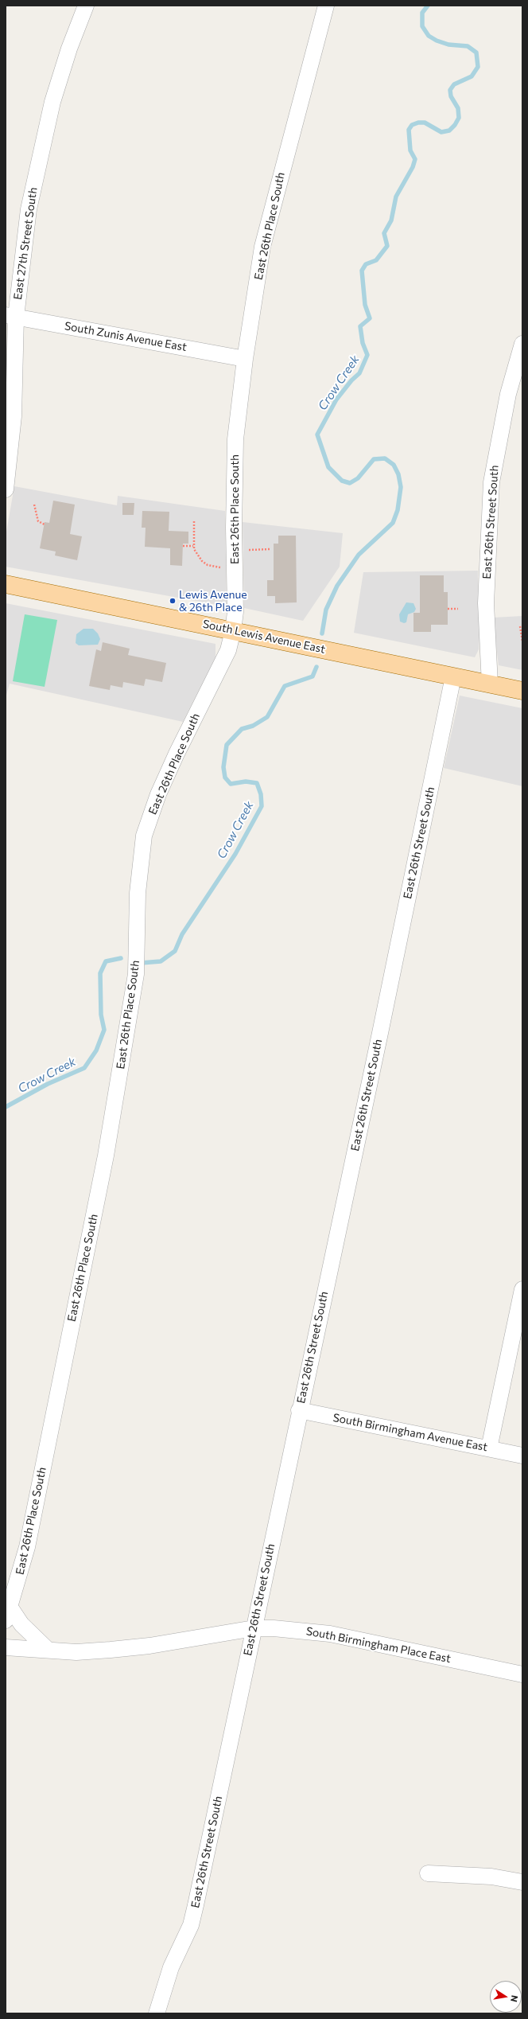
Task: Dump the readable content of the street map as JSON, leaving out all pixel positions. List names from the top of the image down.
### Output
{
  "streets": {
    "main road": ["South Lewis Avenue East"],
    "street": [
      "East 26th Place South",
      "East 27th Street South",
      "South Zunis Avenue East",
      "East 26th Street South",
      "South Birmingham Avenue East",
      "South Birmingham Place East"
    ]
  },
  "crossings": [
    ["East 26th Place South", "South Zunis Avenue East"],
    ["East 26th Place South", "South Lewis Avenue East"],
    ["East 27th Street South", "South Zunis Avenue East"],
    ["East 26th Street South", "South Lewis Avenue East"],
    ["East 26th Street South", "South Birmingham Avenue East"],
    ["East 26th Street South", "South Birmingham Place East"]
  ],
  "water": ["Crow Creek"],
  "places": ["Lewis Avenue & 26th Place"],
  "north": "right"
}
